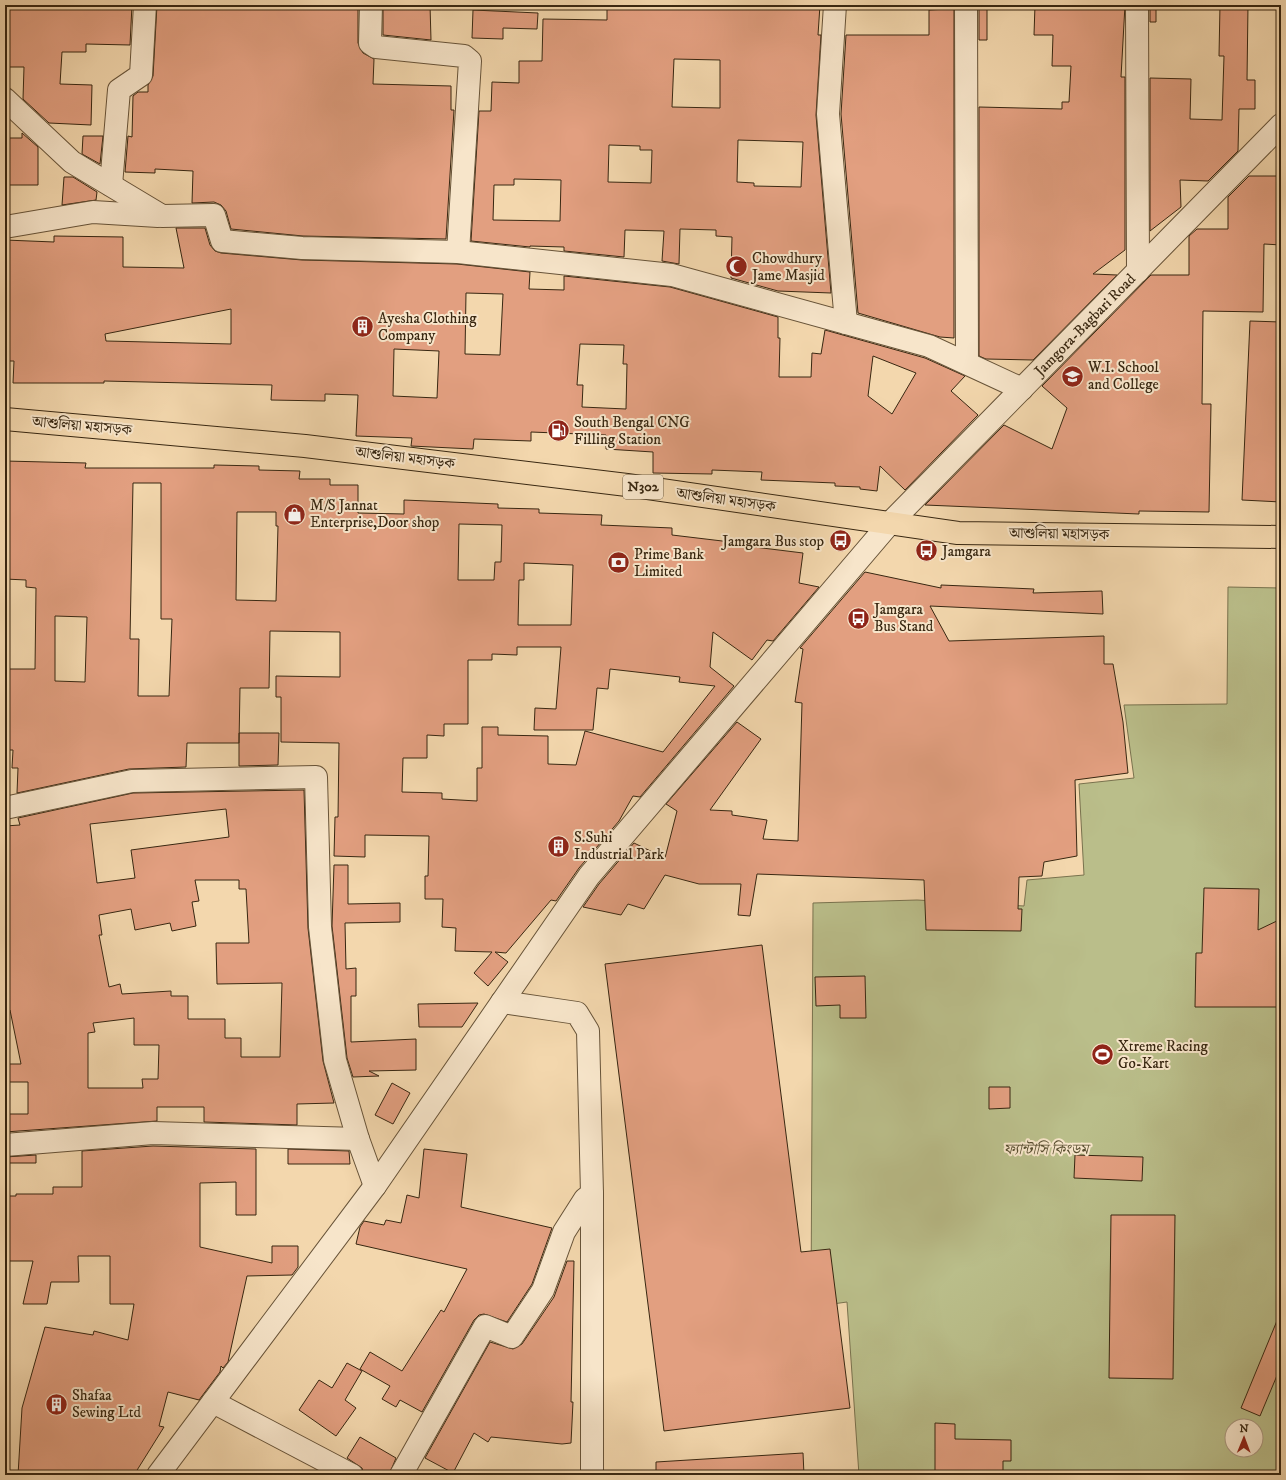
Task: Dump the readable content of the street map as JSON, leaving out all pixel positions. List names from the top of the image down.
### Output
{
  "streets": {
    "highway": ["আশুলিয়া মহাসড়ক", "N302"],
    "street": ["Jamgora-Bagbari Road"]
  },
  "crossings": [
    ["Jamgora-Bagbari Road", "আশুলিয়া মহাসড়ক"]
  ],
  "parks": ["ফ্যান্টাসি কিংডম"],
  "places": {
    "mosque": ["Chowdhury Jame Masjid"],
    "building": ["Ayesha Clothing Company", "S.Suhi Industrial Park", "Shafaa Sewing Ltd"],
    "school or university": ["W.I. School and College"],
    "fuel station": ["South Bengal CNG Filling Station"],
    "shop": ["M/S Jannat Enterprise,Door shop"],
    "bus stop": ["Jamgara Bus stop", "Jamgara", "Jamgara Bus Stand"],
    "bank": ["Prime Bank Limited"],
    "sports": ["Xtreme Racing Go-Kart"]
  },
  "north": "top"
}
